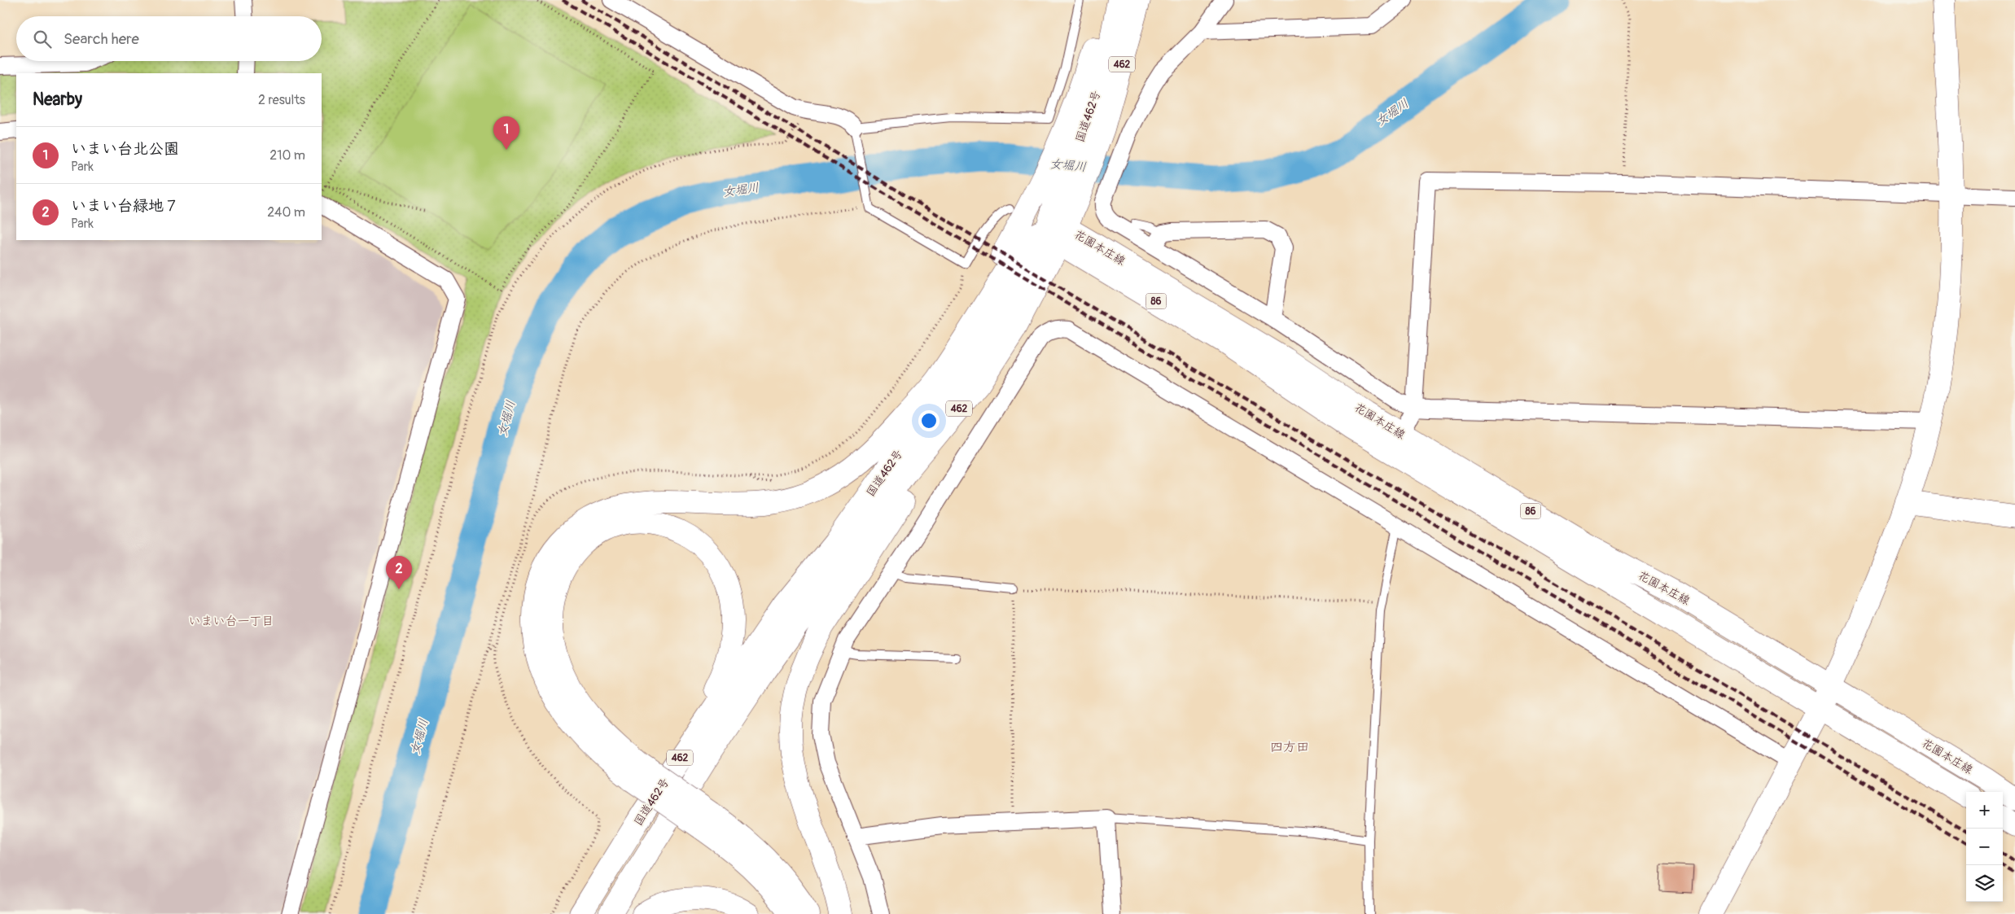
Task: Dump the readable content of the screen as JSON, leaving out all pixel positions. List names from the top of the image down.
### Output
{
  "streets": {
    "main road": [
      "462",
      "国道462号",
      "花園本庄線",
      "86"
    ]
  },
  "crossings": [
    ["国道462号", "花園本庄線"]
  ],
  "districts": ["いまい台一丁目", "四方田"],
  "water": ["女堀川"],
  "page": {
    "search": "Search here",
    "heading": ["Nearby", "2 results"],
    "pins": ["1", "2"],
    "list": [
      {
        "mark": "1",
        "name": "いまい台北公園",
        "note": "Park",
        "value": "210 m"
      },
      {
        "mark": "2",
        "name": "いまい台緑地７",
        "note": "Park",
        "value": "240 m"
      }
    ],
    "map_buttons": ["+", "−"]
  }
}
